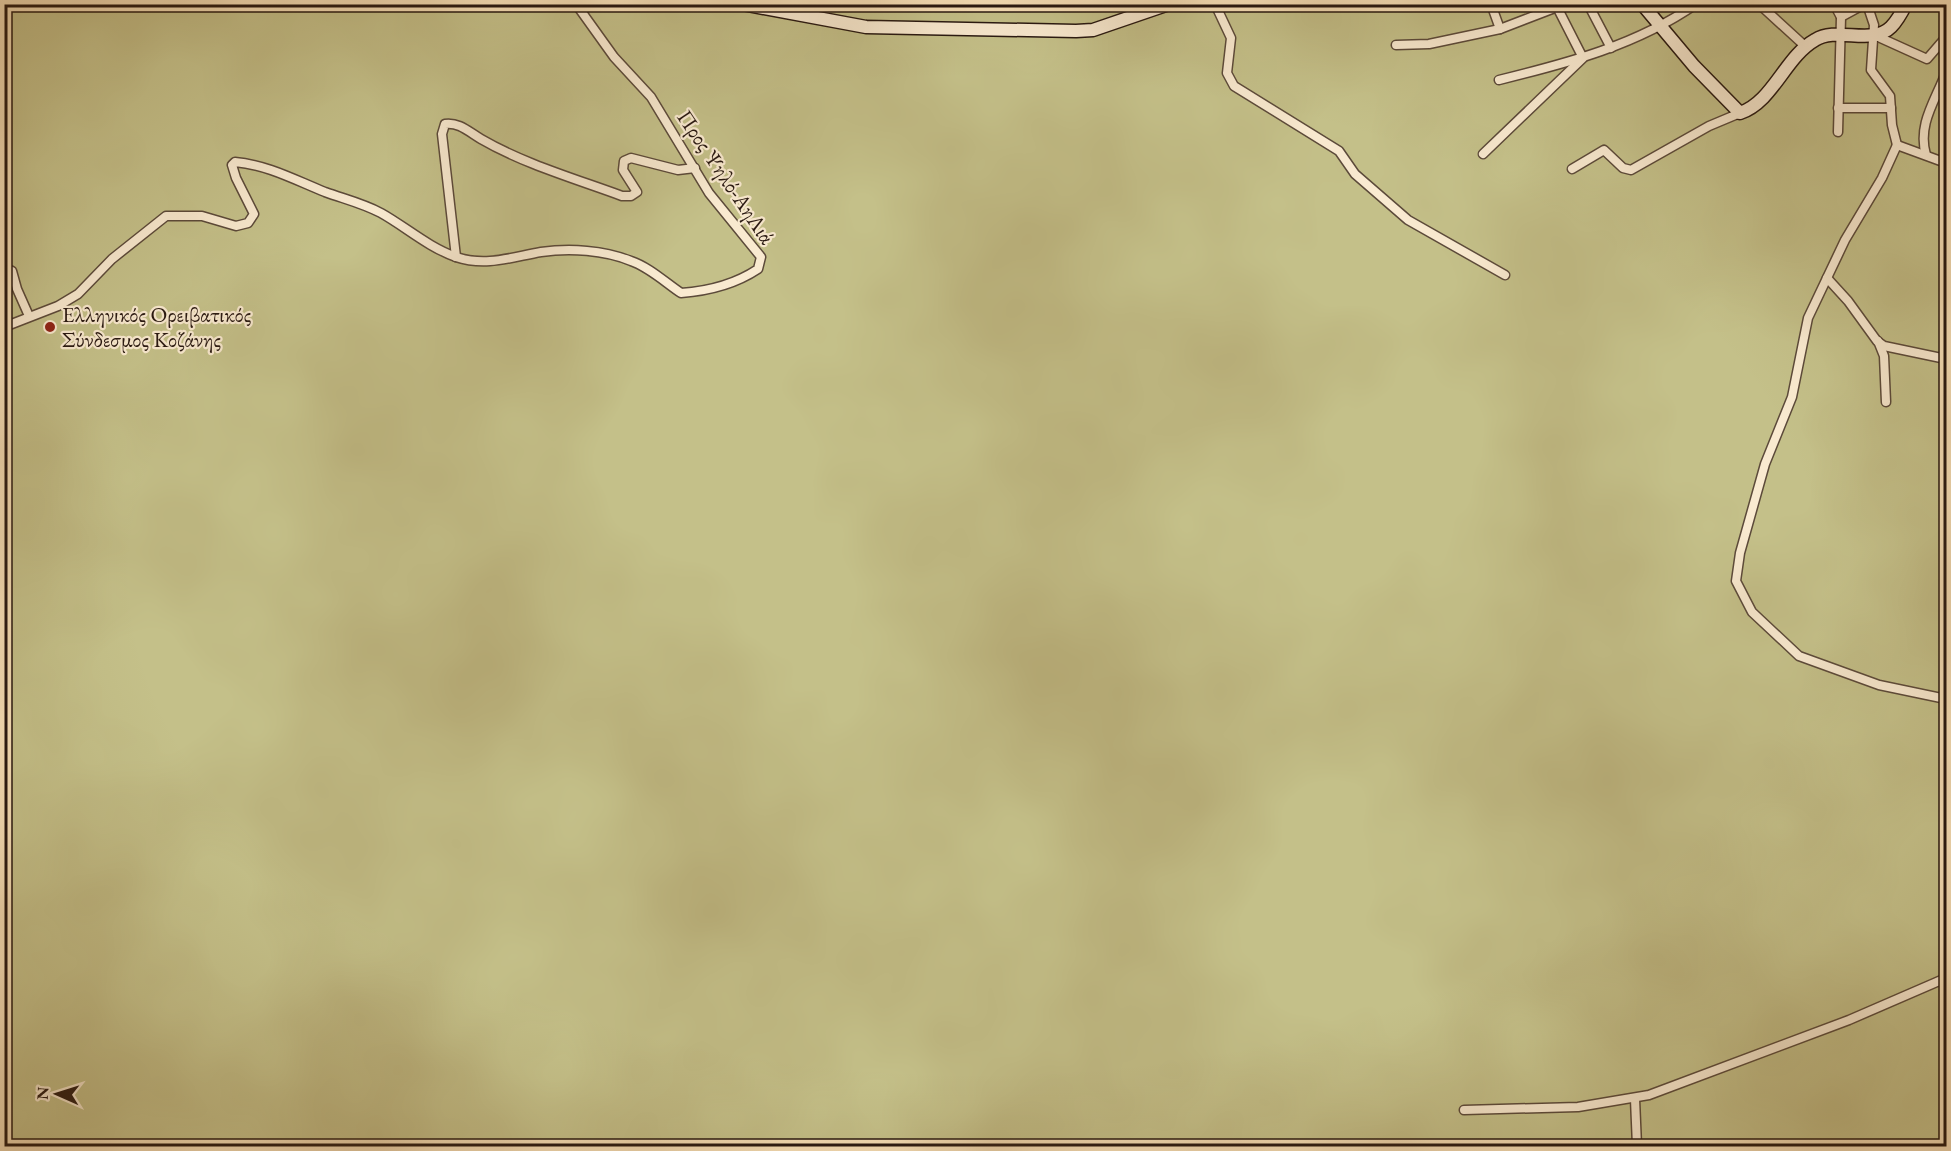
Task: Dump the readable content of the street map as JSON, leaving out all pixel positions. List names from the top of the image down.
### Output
{
  "streets": {
    "street": ["Προς Ψηλό-ΑηΛιά"]
  },
  "places": ["Ελληνικός Ορειβατικός Σύνδεσμος Κοζάνης"],
  "north": "left"
}
